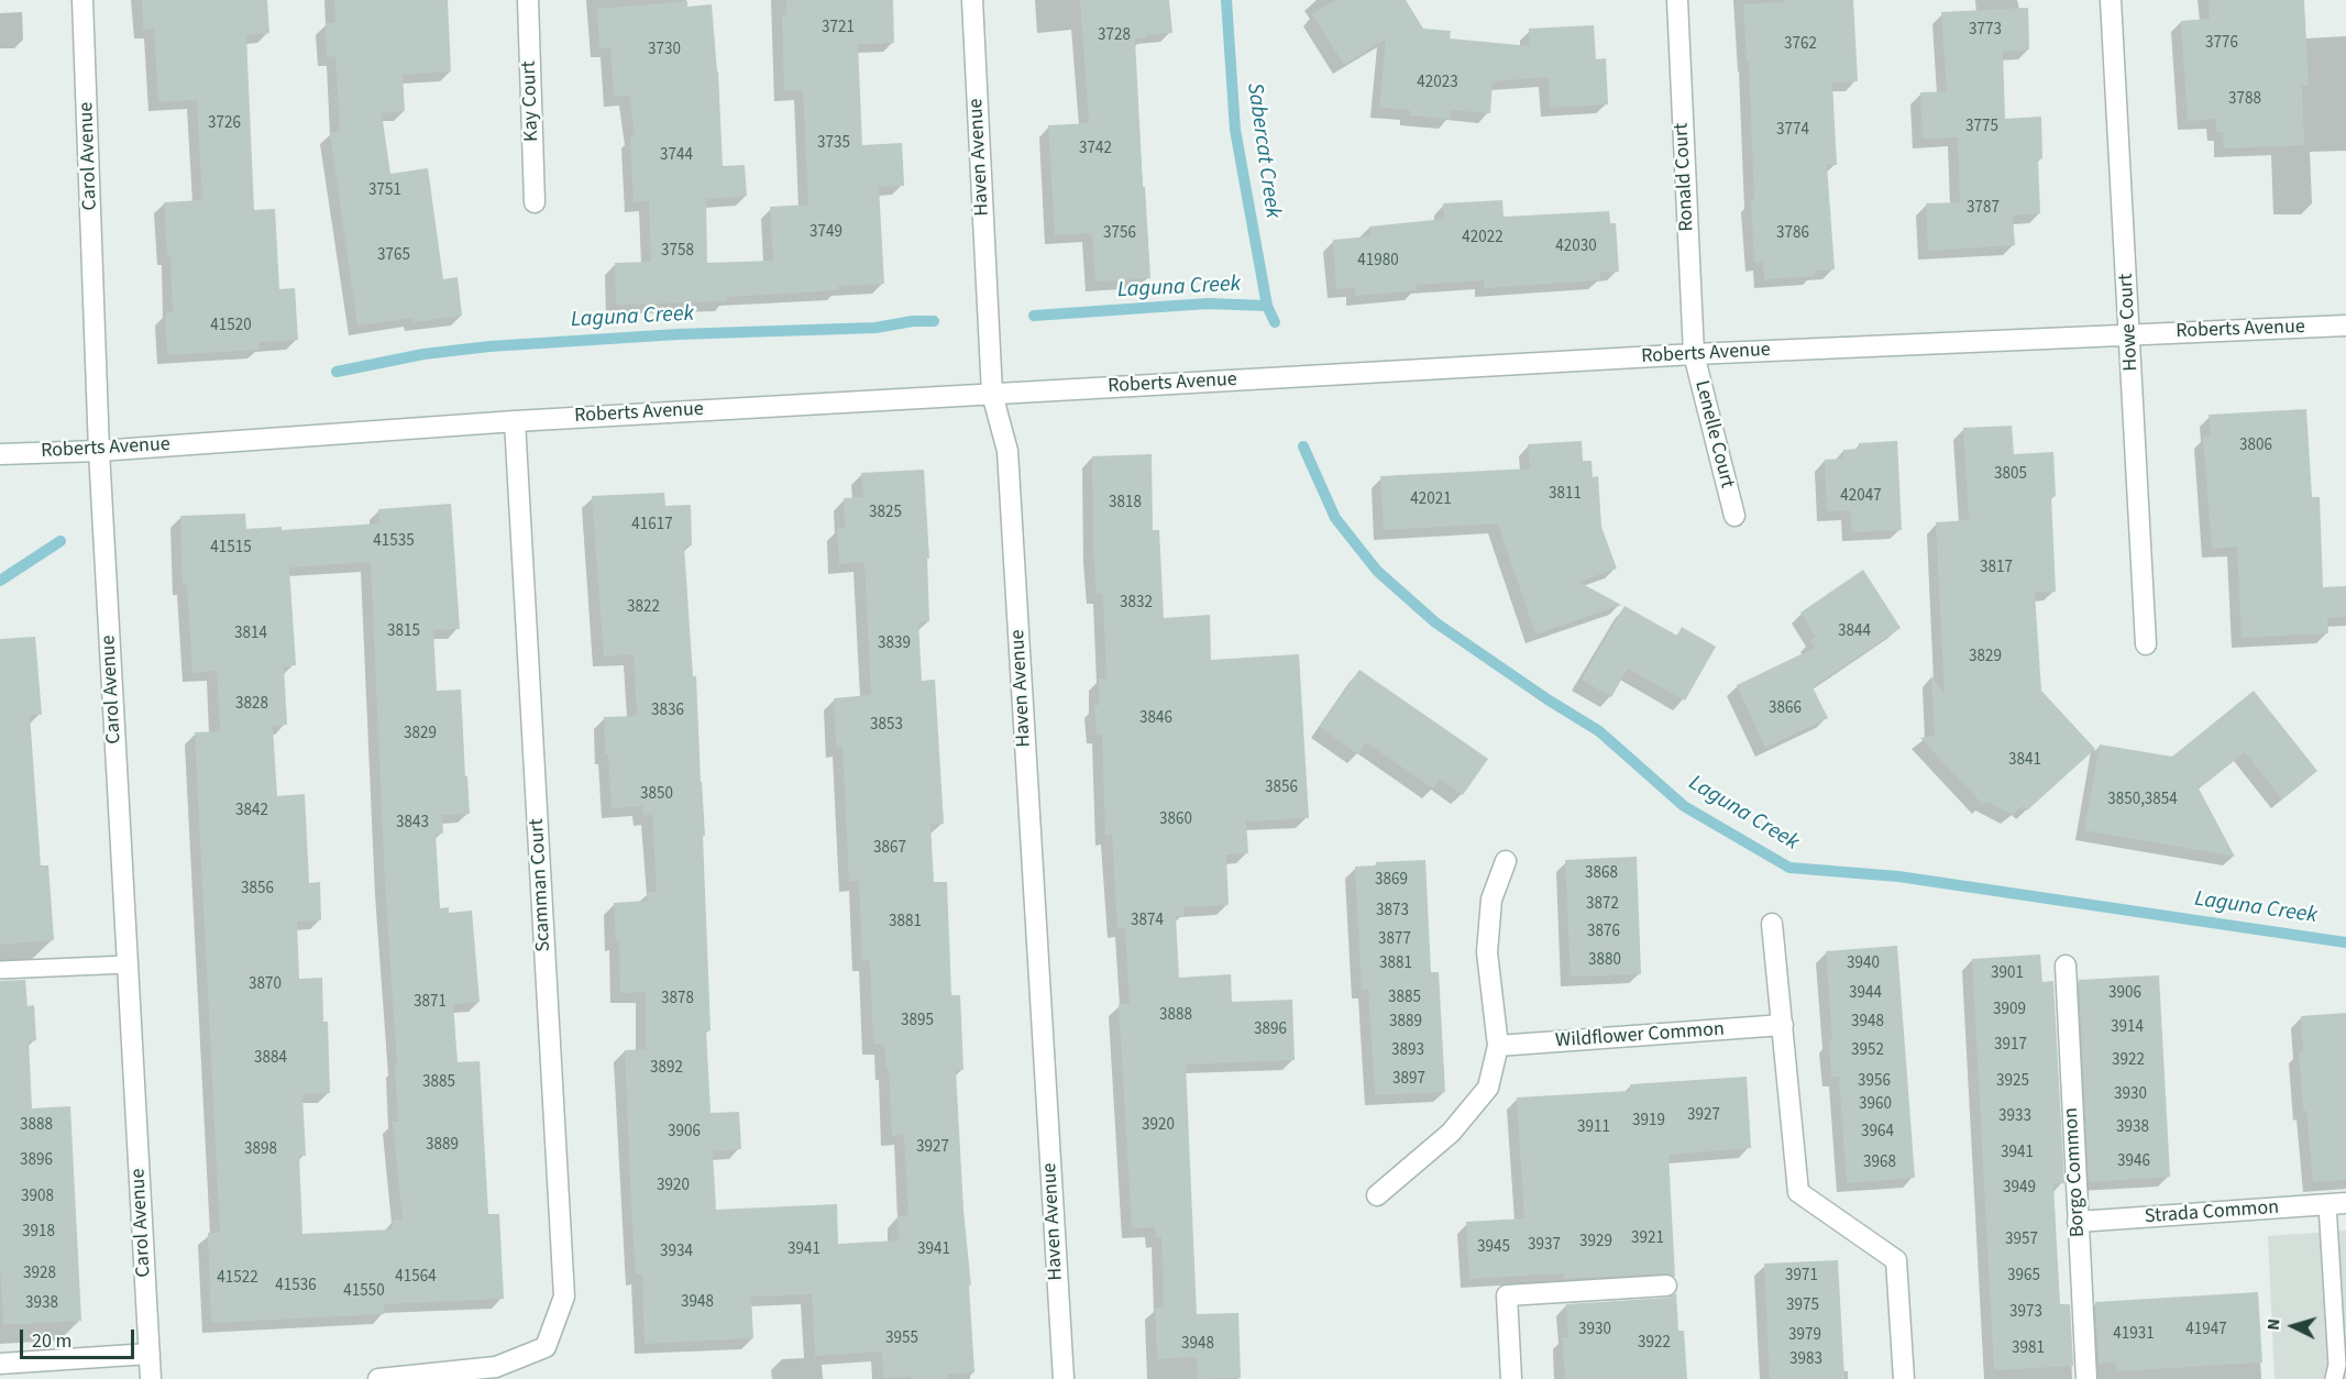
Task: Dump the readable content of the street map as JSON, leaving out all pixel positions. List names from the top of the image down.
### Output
{
  "streets": {
    "street": [
      "Kay Court",
      "Carol Avenue",
      "Haven Avenue",
      "Ronald Court",
      "Howe Court",
      "Roberts Avenue",
      "Lenelle Court",
      "Scamman Court",
      "Wildflower Common",
      "Borgo Common",
      "Strada Common"
    ]
  },
  "crossings": [
    ["Carol Avenue", "Roberts Avenue"],
    ["Haven Avenue", "Roberts Avenue"],
    ["Ronald Court", "Roberts Avenue"],
    ["Ronald Court", "Lenelle Court"],
    ["Howe Court", "Roberts Avenue"],
    ["Roberts Avenue", "Lenelle Court"],
    ["Roberts Avenue", "Scamman Court"],
    ["Borgo Common", "Strada Common"]
  ],
  "water": ["Sabercat Creek", "Laguna Creek"],
  "house_numbers": [
    "3721",
    "3773",
    "3728",
    "3776",
    "3762",
    "3730",
    "42023",
    "3788",
    "3726",
    "3775",
    "3774",
    "3735",
    "3742",
    "3744",
    "3751",
    "3787",
    "3749",
    "3756",
    "3786",
    "42022",
    "42030",
    "3758",
    "3765",
    "41980",
    "41520",
    "3806",
    "3805",
    "3811",
    "42047",
    "42021",
    "3818",
    "3825",
    "41617",
    "41535",
    "41515",
    "3817",
    "3832",
    "3822",
    "3815",
    "3844",
    "3814",
    "3839",
    "3829",
    "3828",
    "3866",
    "3836",
    "3846",
    "3853",
    "3829",
    "3841",
    "3856",
    "3850",
    "3850,3854",
    "3842",
    "3860",
    "3843",
    "3867",
    "3868",
    "3869",
    "3856",
    "3872",
    "3873",
    "3874",
    "3881",
    "3876",
    "3877",
    "3880",
    "3881",
    "3940",
    "3901",
    "3870",
    "3944",
    "3906",
    "3885",
    "3878",
    "3871",
    "3909",
    "3888",
    "3895",
    "3889",
    "3948",
    "3914",
    "3896",
    "3917",
    "3893",
    "3952",
    "3884",
    "3922",
    "3892",
    "3897",
    "3956",
    "3925",
    "3885",
    "3930",
    "3960",
    "3927",
    "3933",
    "3919",
    "3888",
    "3920",
    "3911",
    "3938",
    "3906",
    "3964",
    "3889",
    "3927",
    "3898",
    "3941",
    "3896",
    "3946",
    "3968",
    "3920",
    "3949",
    "3908",
    "3918",
    "3921",
    "3957",
    "3929",
    "3937",
    "3945",
    "3941",
    "3941",
    "3934",
    "3928",
    "3971",
    "3965",
    "41564",
    "41522",
    "41536",
    "41550",
    "3948",
    "3938",
    "3975",
    "3973",
    "3930",
    "41947",
    "41931",
    "3979",
    "3955",
    "3922",
    "3948",
    "3981",
    "3983"
  ],
  "scale_bar": "20 m",
  "north": "left"
}
